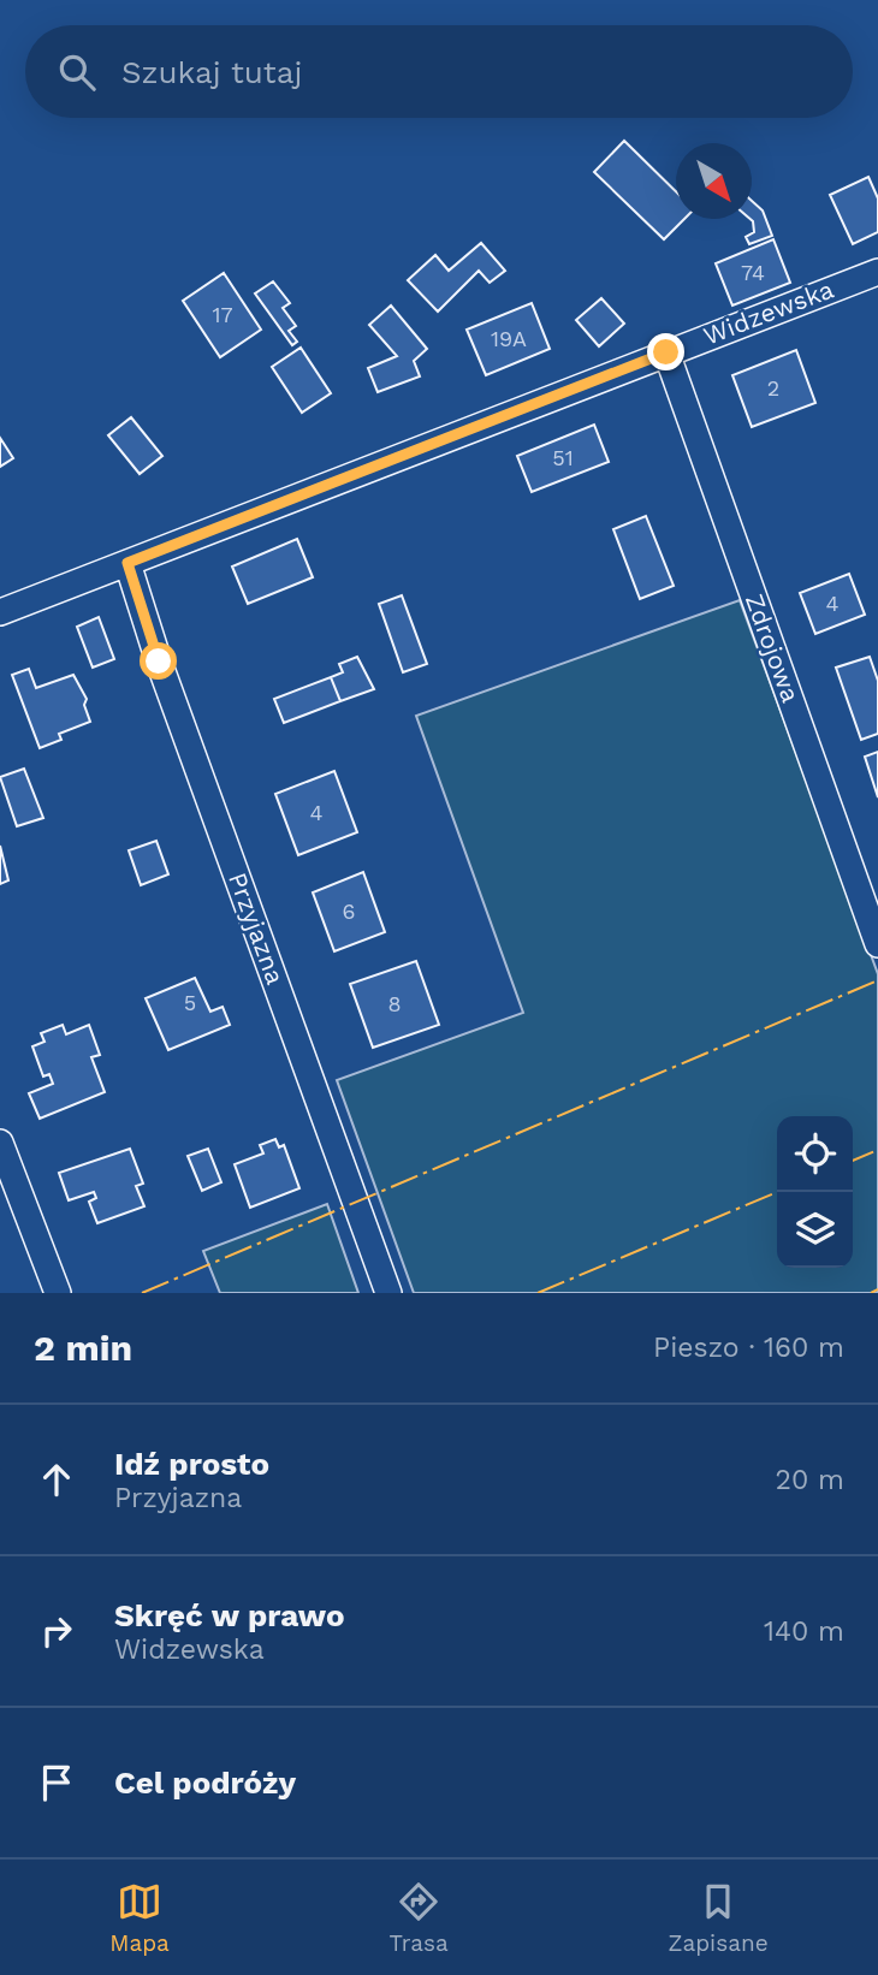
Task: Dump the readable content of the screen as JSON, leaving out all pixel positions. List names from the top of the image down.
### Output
{
  "streets": {
    "street": ["Widzewska", "Zdrojowa", "Przyjazna"]
  },
  "crossings": [
    ["Widzewska", "Zdrojowa"],
    ["Widzewska", "Przyjazna"]
  ],
  "house_numbers": [
    "74",
    "17",
    "19A",
    "2",
    "51",
    "4",
    "4",
    "6",
    "5",
    "8"
  ],
  "north": "bottom right",
  "page": {
    "search": "Szukaj tutaj",
    "heading": ["2 min", "Pieszo · 160 m"],
    "list": [
      ["Idź prosto", "Przyjazna", "20 m"],
      ["Skręć w prawo", "Widzewska", "140 m"],
      "Cel podróży"
    ],
    "nav": ["Mapa", "Trasa", "Zapisane"]
  }
}
